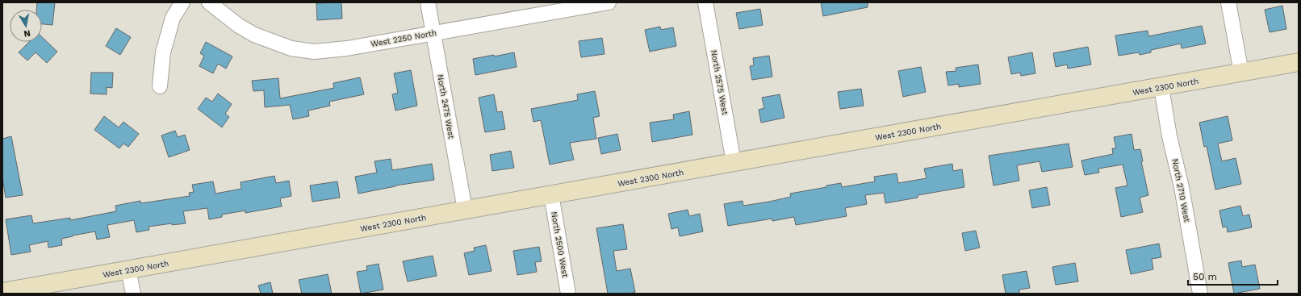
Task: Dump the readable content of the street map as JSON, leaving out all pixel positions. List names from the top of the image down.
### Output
{
  "streets": {
    "street": [
      "West 2250 North",
      "North 2575 West",
      "West 2300 North",
      "North 2475 West",
      "North 2710 West",
      "North 2500 West"
    ]
  },
  "crossings": [
    ["West 2250 North", "North 2475 West"],
    ["North 2575 West", "West 2300 North"],
    ["West 2300 North", "North 2475 West"],
    ["West 2300 North", "North 2710 West"],
    ["West 2300 North", "North 2500 West"]
  ],
  "scale_bar": "50 m",
  "north": "bottom"
}
